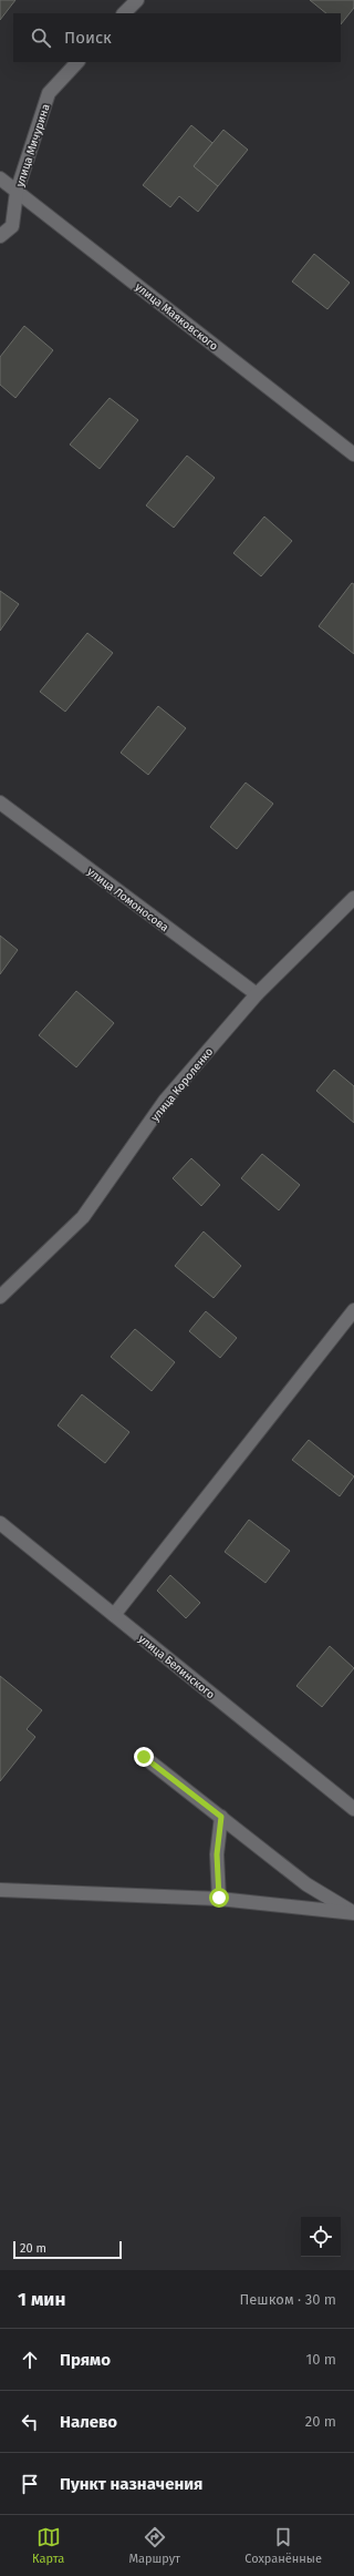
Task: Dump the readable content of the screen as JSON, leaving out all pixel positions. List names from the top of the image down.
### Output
{
  "streets": {
    "street": [
      "улица Мичурина",
      "улица Маяковского",
      "улица Ломоносова",
      "улица Короленко",
      "улица Белинского"
    ]
  },
  "crossings": [
    ["улица Мичурина", "улица Маяковского"],
    ["улица Ломоносова", "улица Короленко"]
  ],
  "scale_bar": "20 m",
  "page": {
    "search": "Поиск",
    "scale": "20 m",
    "heading": ["1 мин", "Пешком · 30 m"],
    "list": [
      ["Прямо", "10 m"],
      ["Налево", "20 m"],
      "Пункт назначения"
    ],
    "nav": ["Карта", "Маршрут", "Сохранённые"]
  }
}
